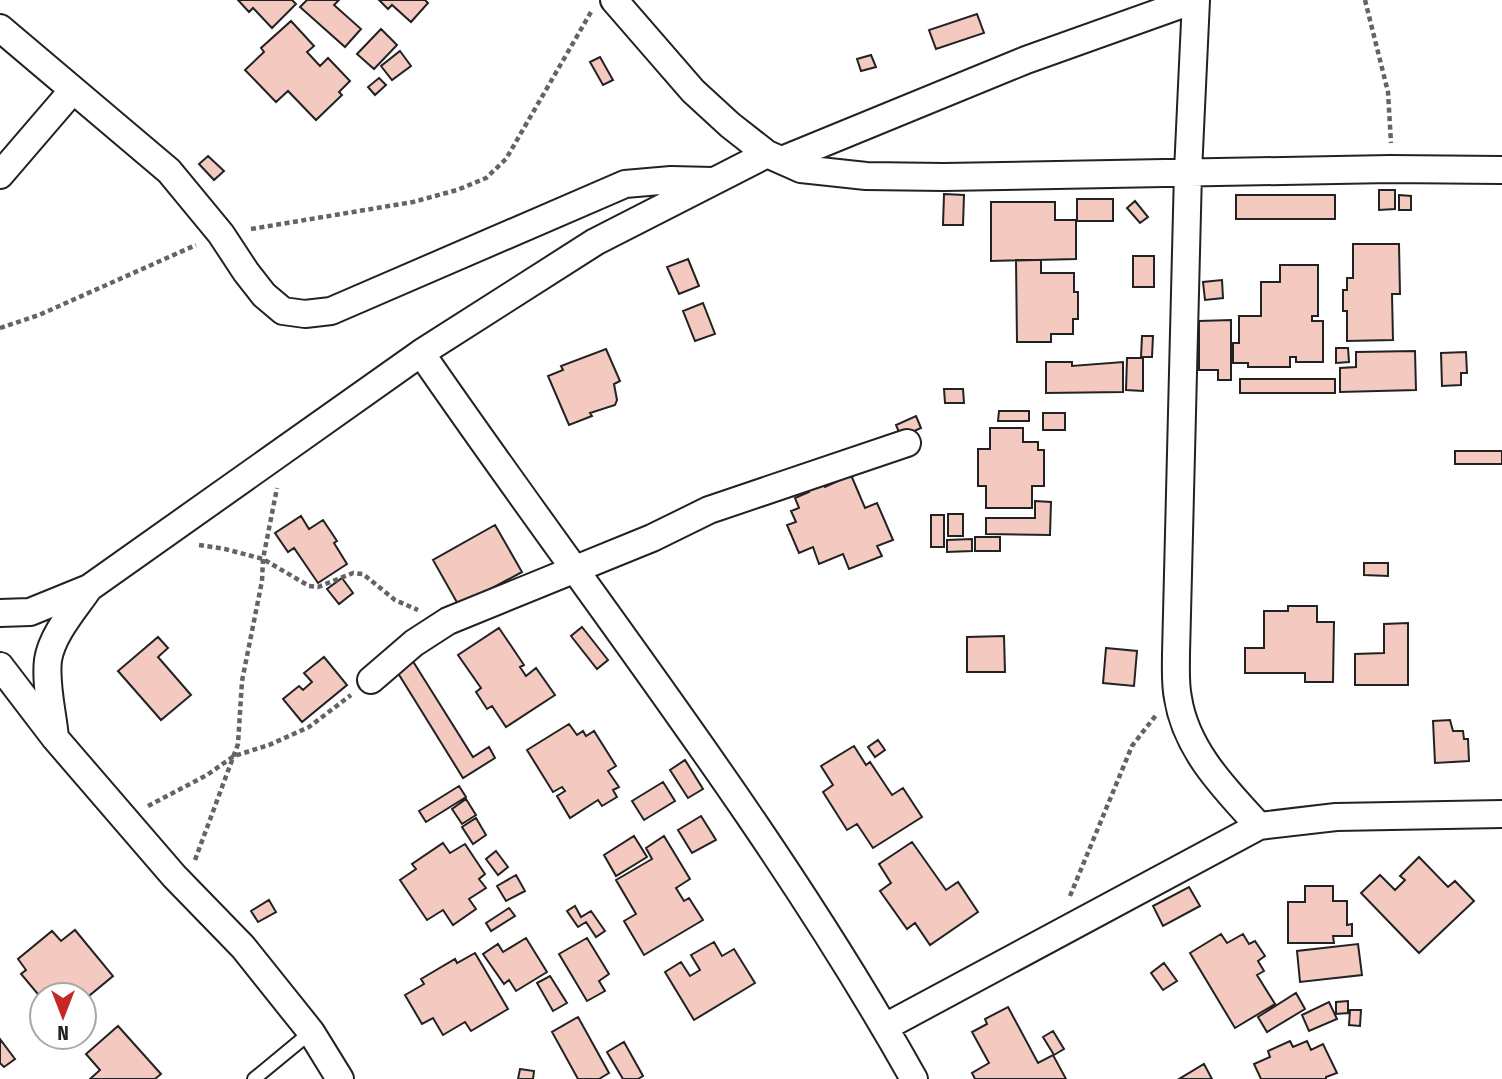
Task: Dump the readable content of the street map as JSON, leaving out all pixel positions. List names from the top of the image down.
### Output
{
  "north": "bottom"
}
